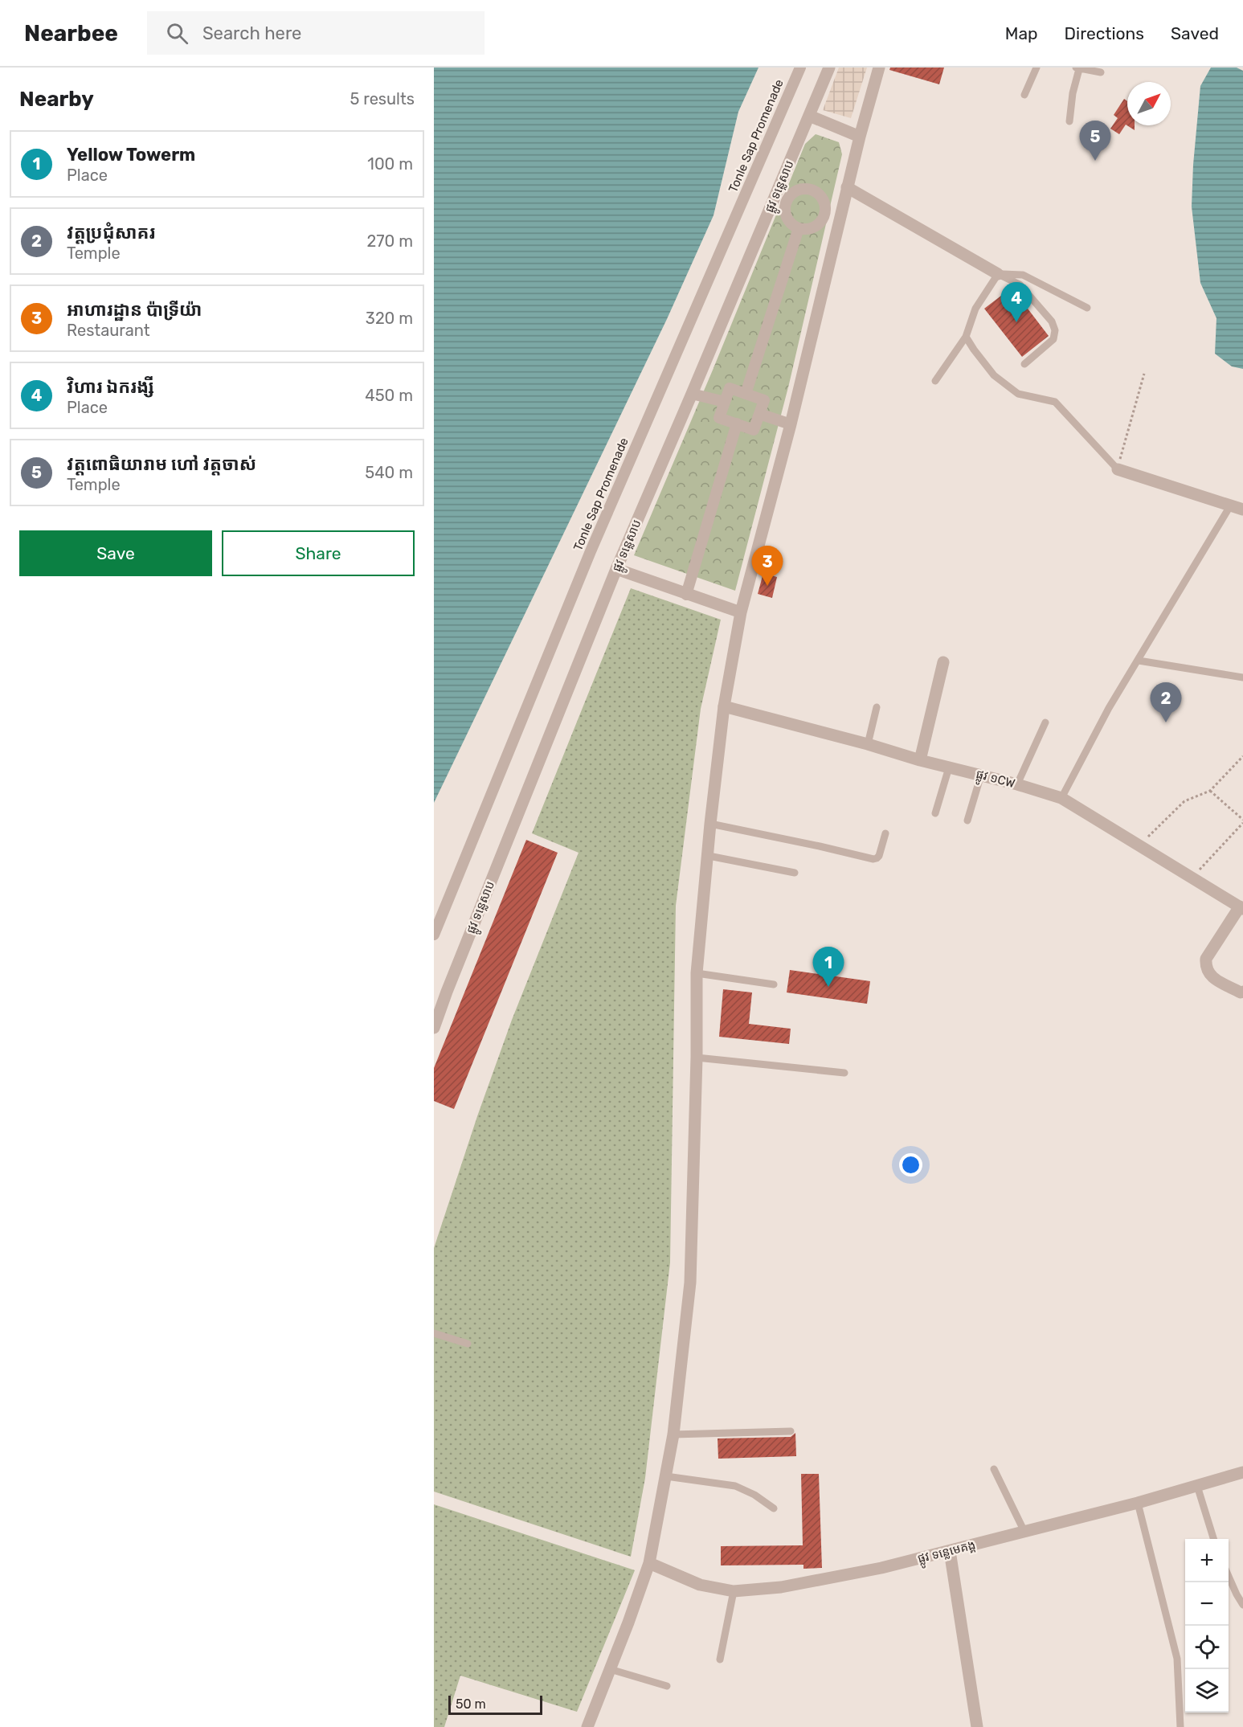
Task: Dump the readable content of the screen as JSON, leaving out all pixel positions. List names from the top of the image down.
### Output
{
  "streets": {
    "street": [
      "Tonle Sap Promenade",
      "ផ្លូវ ទន្លេសាប",
      "ផ្លូវ ១CW",
      "ផ្លូវ ទន្លេមេគង្គ"
    ]
  },
  "scale_bar": "50 m",
  "north": "top right",
  "page": {
    "header": "Nearbee",
    "search": "Search here",
    "nav": ["Map", "Directions", "Saved"],
    "heading": ["Nearby", "5 results"],
    "pins": [
      "5",
      "4",
      "3",
      "2",
      "1"
    ],
    "list": [
      {
        "mark": "1",
        "name": "Yellow Towerm",
        "note": "Place",
        "value": "100 m"
      },
      {
        "mark": "2",
        "name": "វត្តប្រជុំសាគរ",
        "note": "Temple",
        "value": "270 m"
      },
      {
        "mark": "3",
        "name": "អាហារដ្ឋាន ប៉ាទ្រីយ៉ា",
        "note": "Restaurant",
        "value": "320 m"
      },
      {
        "mark": "4",
        "name": "វិហារ ឯករង្សី",
        "note": "Place",
        "value": "450 m"
      },
      {
        "mark": "5",
        "name": "វត្តពោធិយារាម ហៅ វត្តចាស់",
        "note": "Temple",
        "value": "540 m"
      }
    ],
    "buttons": ["Save", "Share"],
    "map_buttons": ["+", "−"],
    "scale": "50 m"
  }
}
